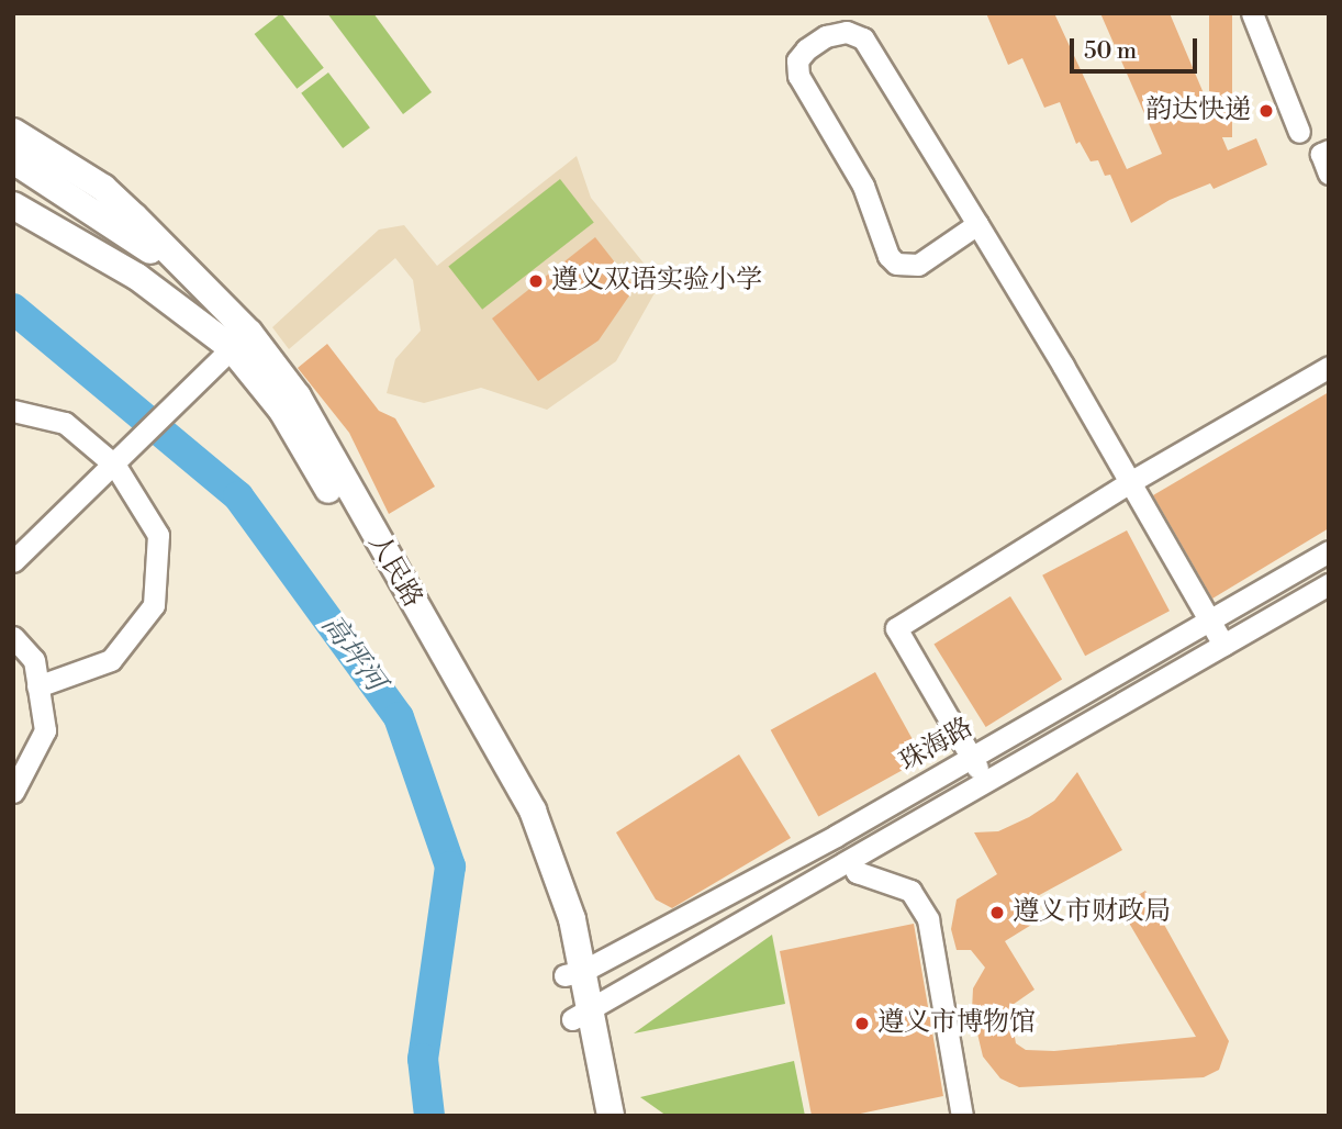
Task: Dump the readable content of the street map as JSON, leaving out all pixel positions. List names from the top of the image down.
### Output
{
  "streets": {
    "main road": ["人民路"],
    "street": ["珠海路"]
  },
  "crossings": [
    ["人民路", "珠海路"]
  ],
  "water": ["高坪河"],
  "places": [
    "韵达快递",
    "遵义双语实验小学",
    "遵义市财政局",
    "遵义市博物馆"
  ],
  "scale_bar": "50 m"
}
